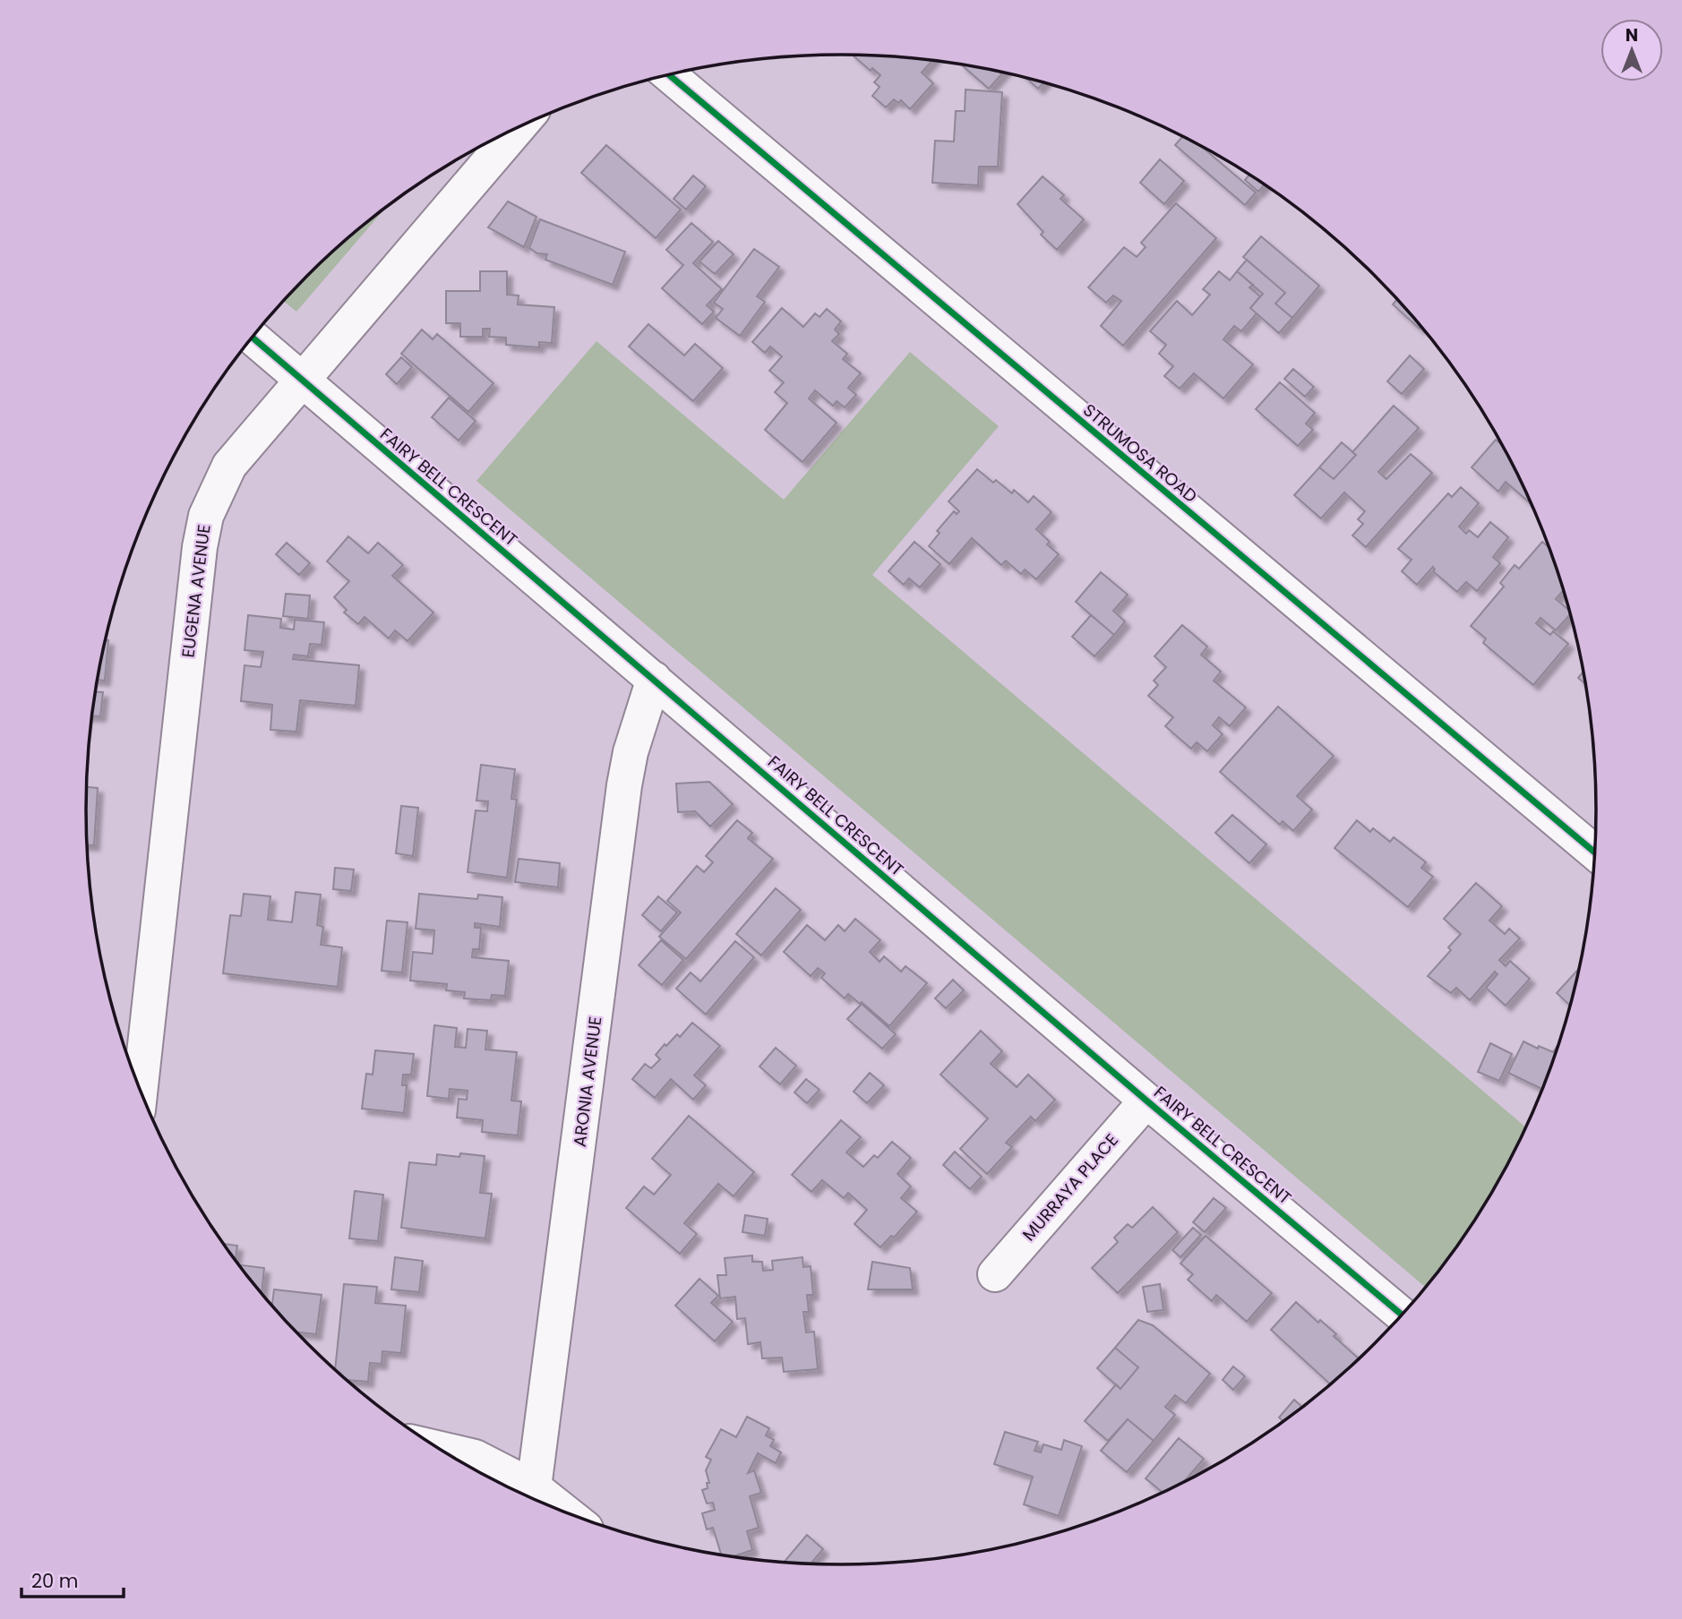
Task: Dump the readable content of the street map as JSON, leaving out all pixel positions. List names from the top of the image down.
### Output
{
  "streets": {
    "street": [
      "STRUMOSA ROAD",
      "FAIRY BELL CRESCENT",
      "EUGENA AVENUE",
      "ARONIA AVENUE",
      "MURRAYA PLACE"
    ]
  },
  "crossings": [
    ["FAIRY BELL CRESCENT", "EUGENA AVENUE"],
    ["FAIRY BELL CRESCENT", "ARONIA AVENUE"],
    ["FAIRY BELL CRESCENT", "MURRAYA PLACE"]
  ],
  "scale_bar": "20 m",
  "north": "top"
}
